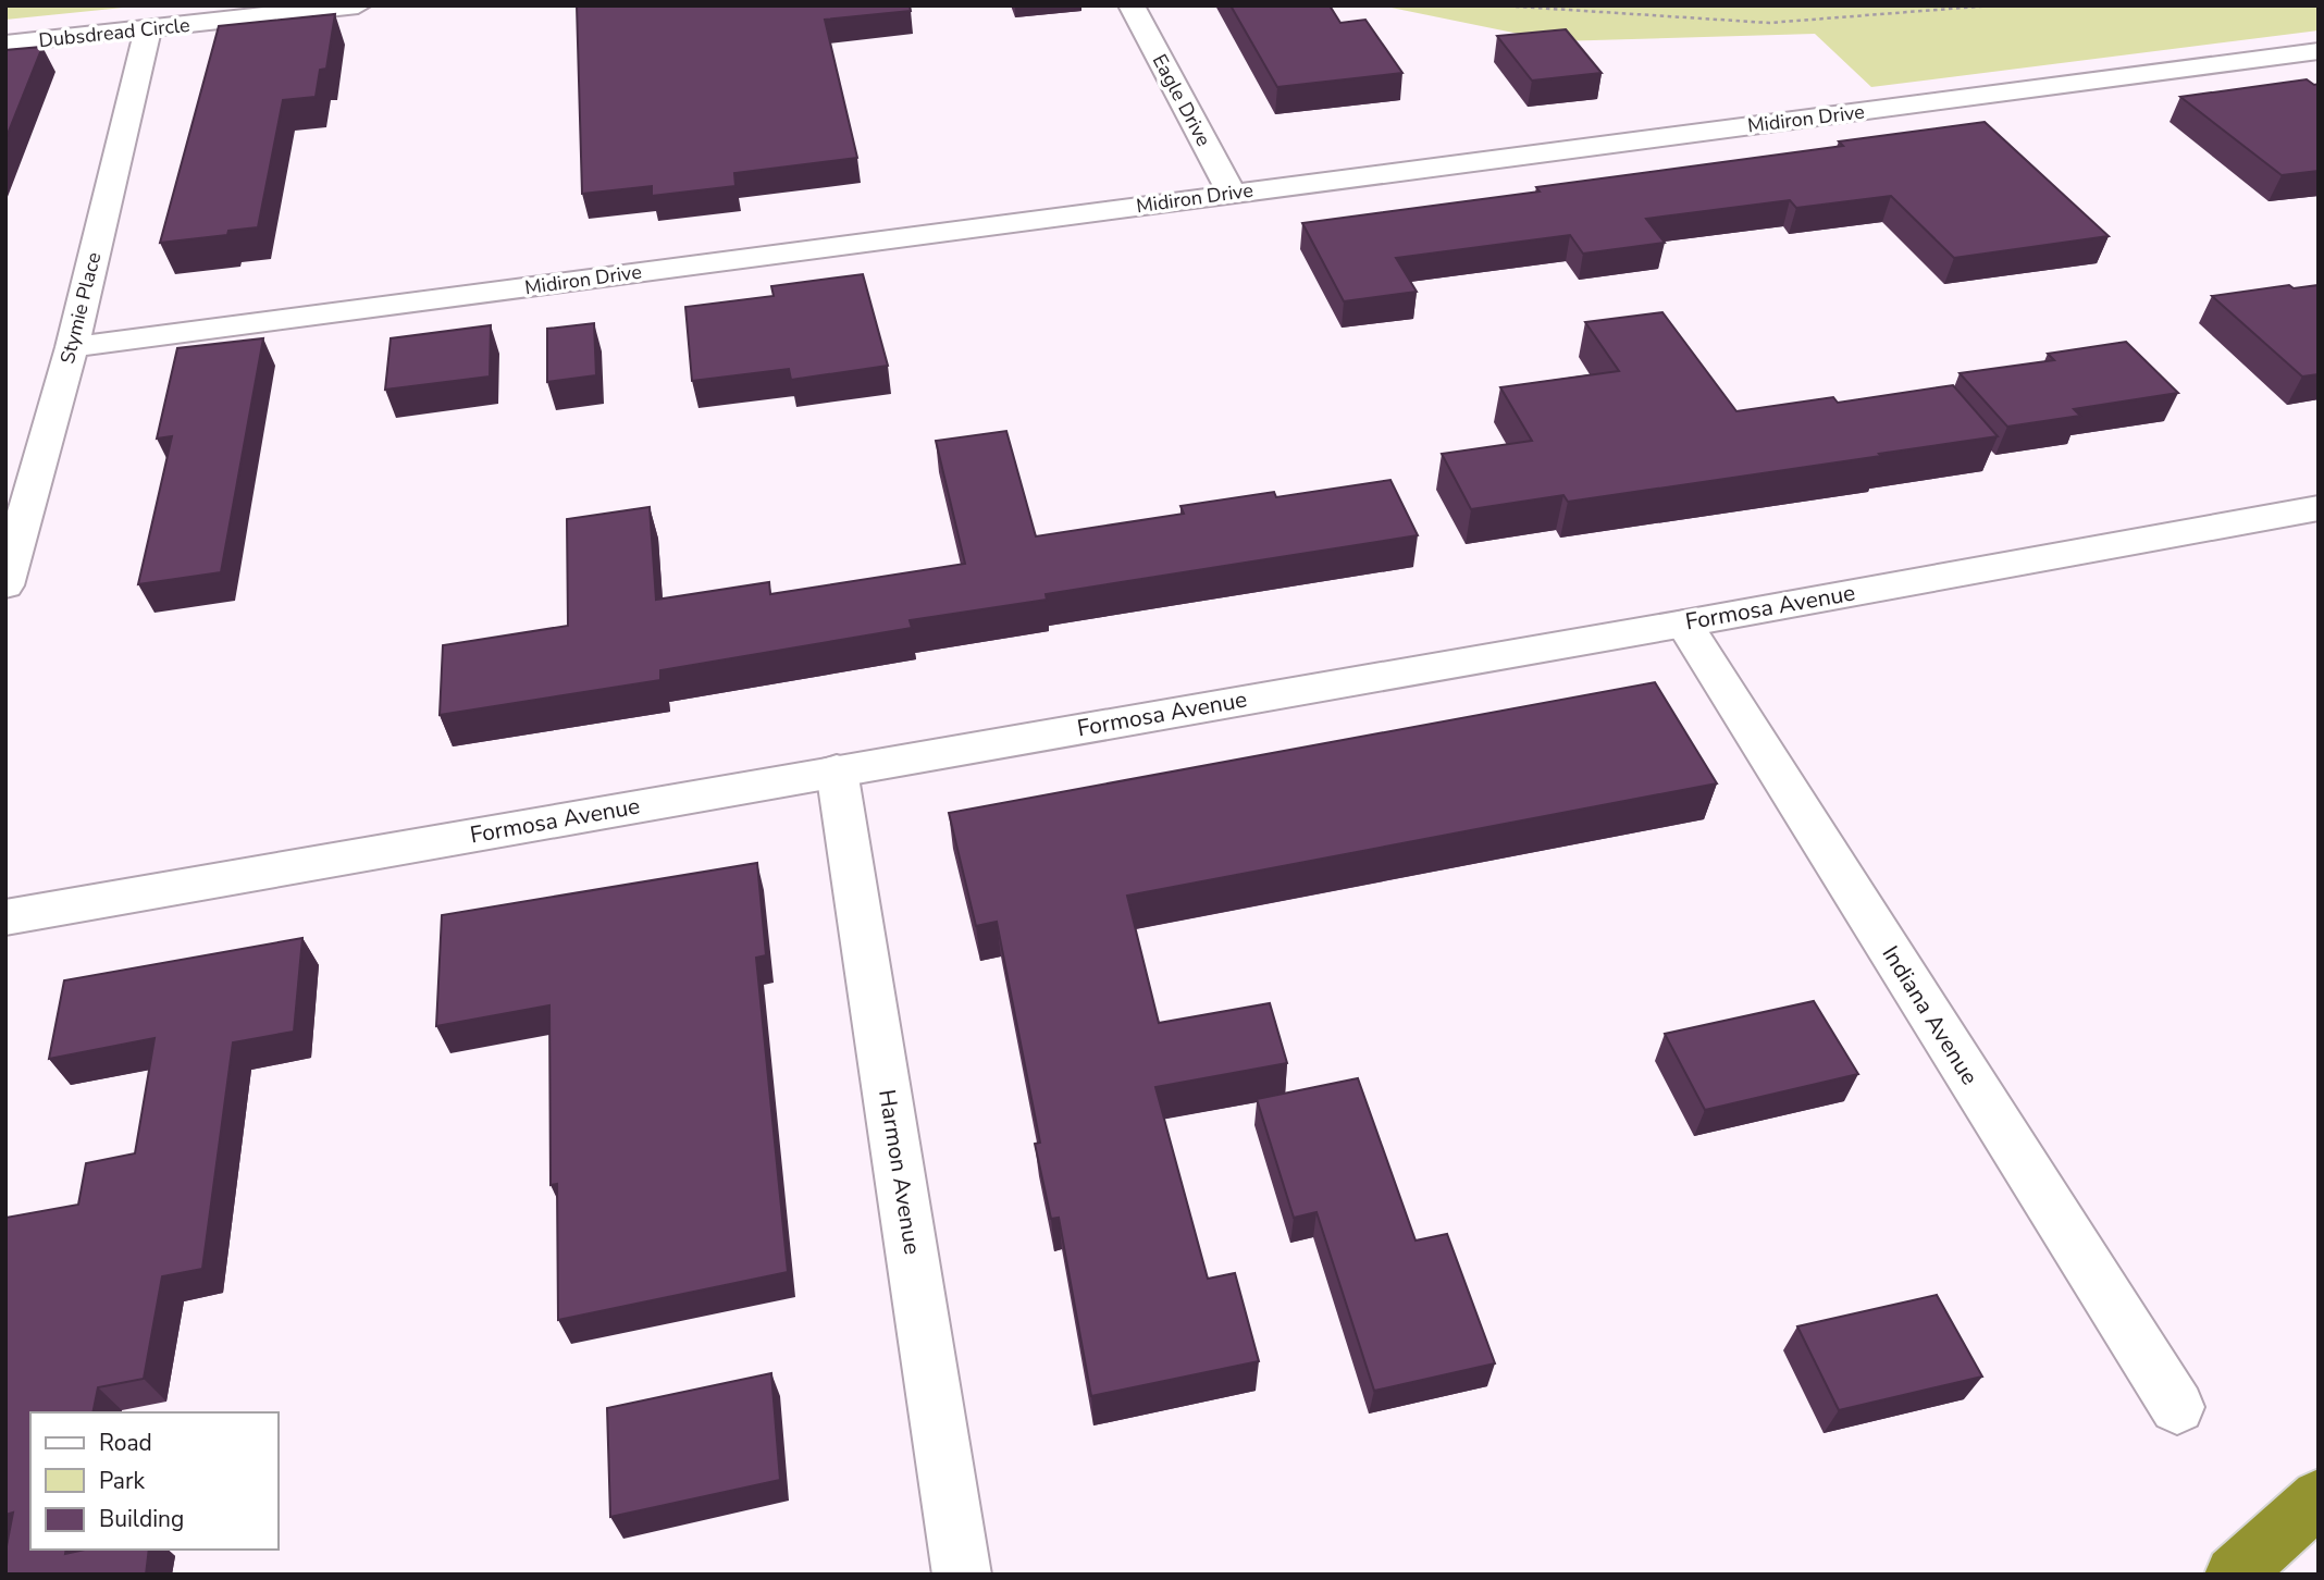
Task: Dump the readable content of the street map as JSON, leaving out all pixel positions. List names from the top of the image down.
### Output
{
  "streets": {
    "street": [
      "Dubsdread Circle",
      "Eagle Drive",
      "Midiron Drive",
      "Stymie Place",
      "Formosa Avenue",
      "Indiana Avenue",
      "Harmon Avenue"
    ]
  },
  "crossings": [
    ["Dubsdread Circle", "Stymie Place"],
    ["Eagle Drive", "Midiron Drive"],
    ["Midiron Drive", "Stymie Place"],
    ["Formosa Avenue", "Indiana Avenue"],
    ["Formosa Avenue", "Harmon Avenue"]
  ],
  "legend": ["Road", "Park", "Building"]
}
